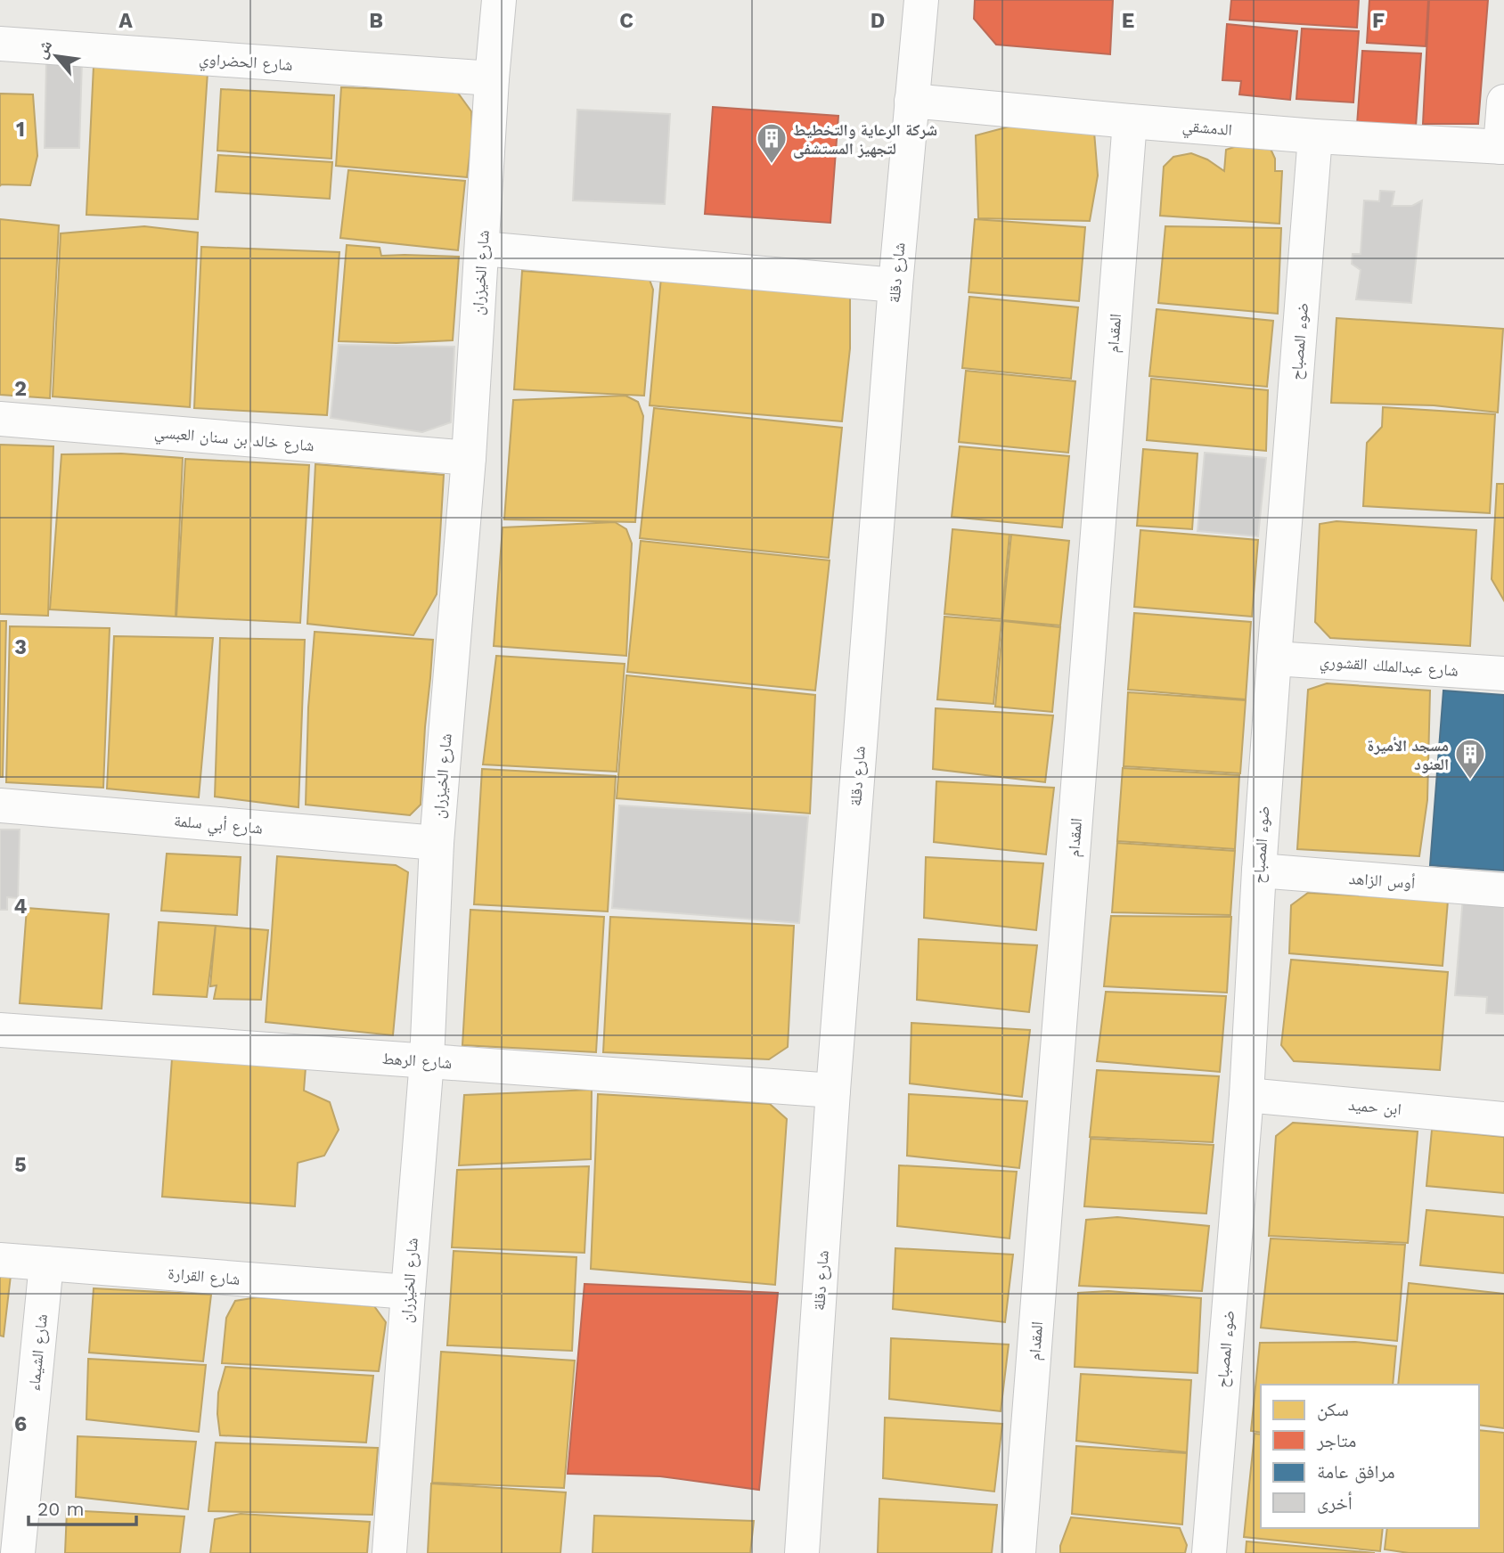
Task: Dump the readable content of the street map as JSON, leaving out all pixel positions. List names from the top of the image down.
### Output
{
  "streets": {
    "street": [
      "شارع الحضراوي",
      "الدمشقي",
      "شارع الخيزران",
      "شارع دقلة",
      "المقدام",
      "ضوء المصباح",
      "شارع خالد بن سنان العبسي",
      "شارع عبدالملك القشوري",
      "شارع أبي سلمة",
      "أوس الزاهد",
      "شارع الرهط",
      "ابن حميد",
      "شارع القرارة",
      "شارع الشيماء"
    ]
  },
  "crossings": [
    ["شارع الحضراوي", "شارع الخيزران"],
    ["الدمشقي", "شارع دقلة"],
    ["الدمشقي", "المقدام"],
    ["الدمشقي", "ضوء المصباح"],
    ["شارع الخيزران", "شارع خالد بن سنان العبسي"],
    ["شارع الخيزران", "شارع أبي سلمة"],
    ["شارع الخيزران", "شارع الرهط"],
    ["شارع الخيزران", "شارع القرارة"],
    ["شارع دقلة", "شارع الرهط"],
    ["ضوء المصباح", "شارع عبدالملك القشوري"],
    ["ضوء المصباح", "أوس الزاهد"],
    ["ضوء المصباح", "ابن حميد"],
    ["شارع القرارة", "شارع الشيماء"]
  ],
  "places": {
    "building": ["شركة الرعاية والتخطيط لتجهيز المستشفى", "مسجد الأميرة العنود"]
  },
  "legend": [
    "سكن",
    "متاجر",
    "مرافق عامة",
    "أخرى"
  ],
  "scale_bar": "20 m",
  "north": "top left",
  "grid": {
    "columns": [
      "A",
      "B",
      "C",
      "D",
      "E",
      "F"
    ],
    "rows": [
      "1",
      "2",
      "3",
      "4",
      "5",
      "6"
    ]
  }
}
